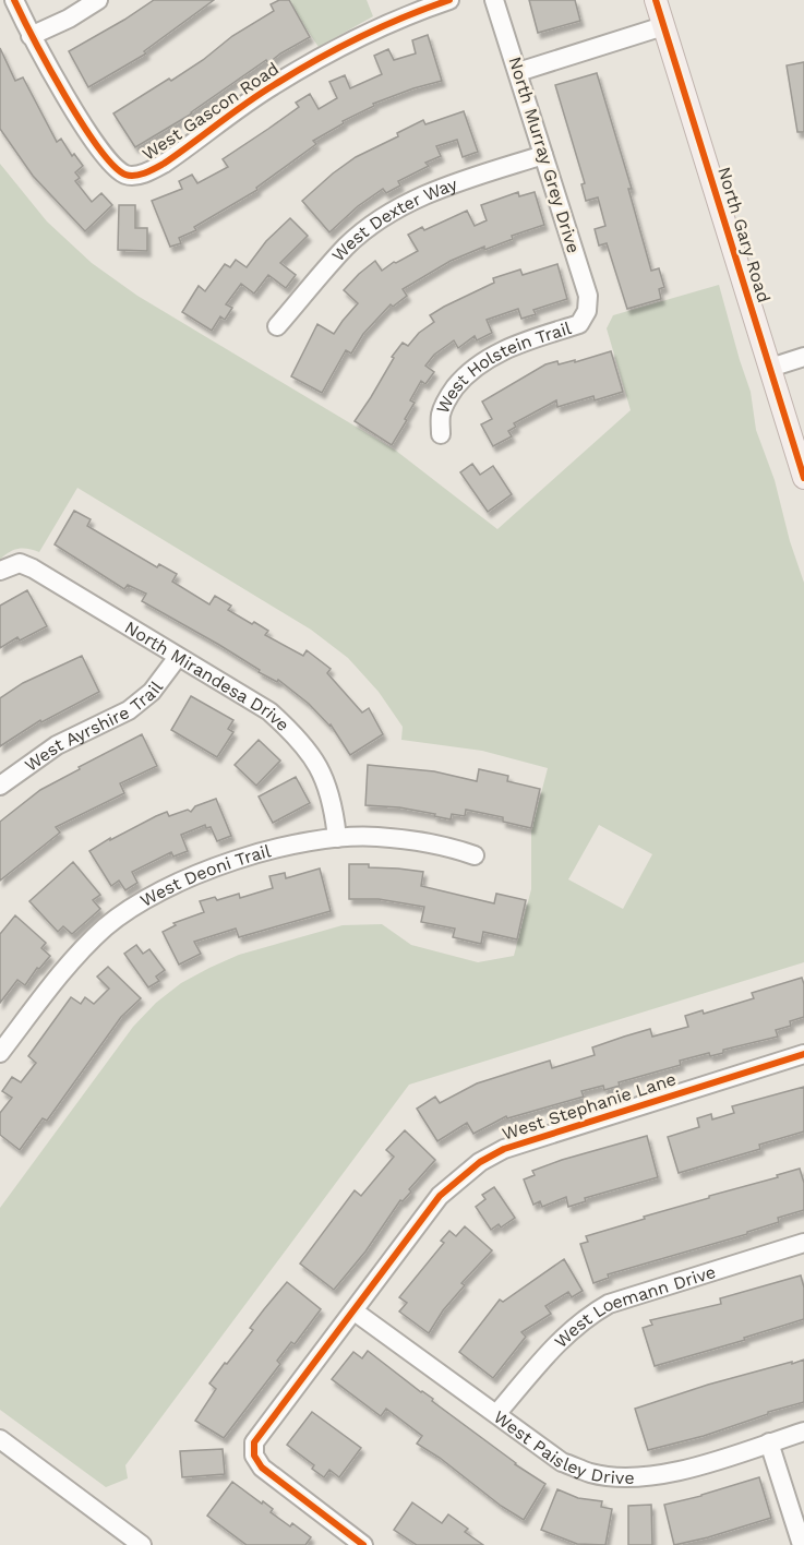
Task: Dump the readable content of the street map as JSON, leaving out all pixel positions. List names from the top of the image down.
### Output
{
  "streets": {
    "main road": ["North Gary Road"],
    "street": [
      "West Gascon Road",
      "North Murray Grey Drive",
      "West Dexter Way",
      "West Holstein Trail",
      "North Mirandesa Drive",
      "West Ayrshire Trail",
      "West Deoni Trail",
      "West Stephanie Lane",
      "West Loemann Drive",
      "West Paisley Drive"
    ]
  },
  "crossings": [
    ["North Murray Grey Drive", "West Dexter Way"],
    ["North Murray Grey Drive", "West Holstein Trail"],
    ["North Mirandesa Drive", "West Ayrshire Trail"],
    ["North Mirandesa Drive", "West Deoni Trail"],
    ["West Stephanie Lane", "West Paisley Drive"],
    ["West Loemann Drive", "West Paisley Drive"]
  ]
}
